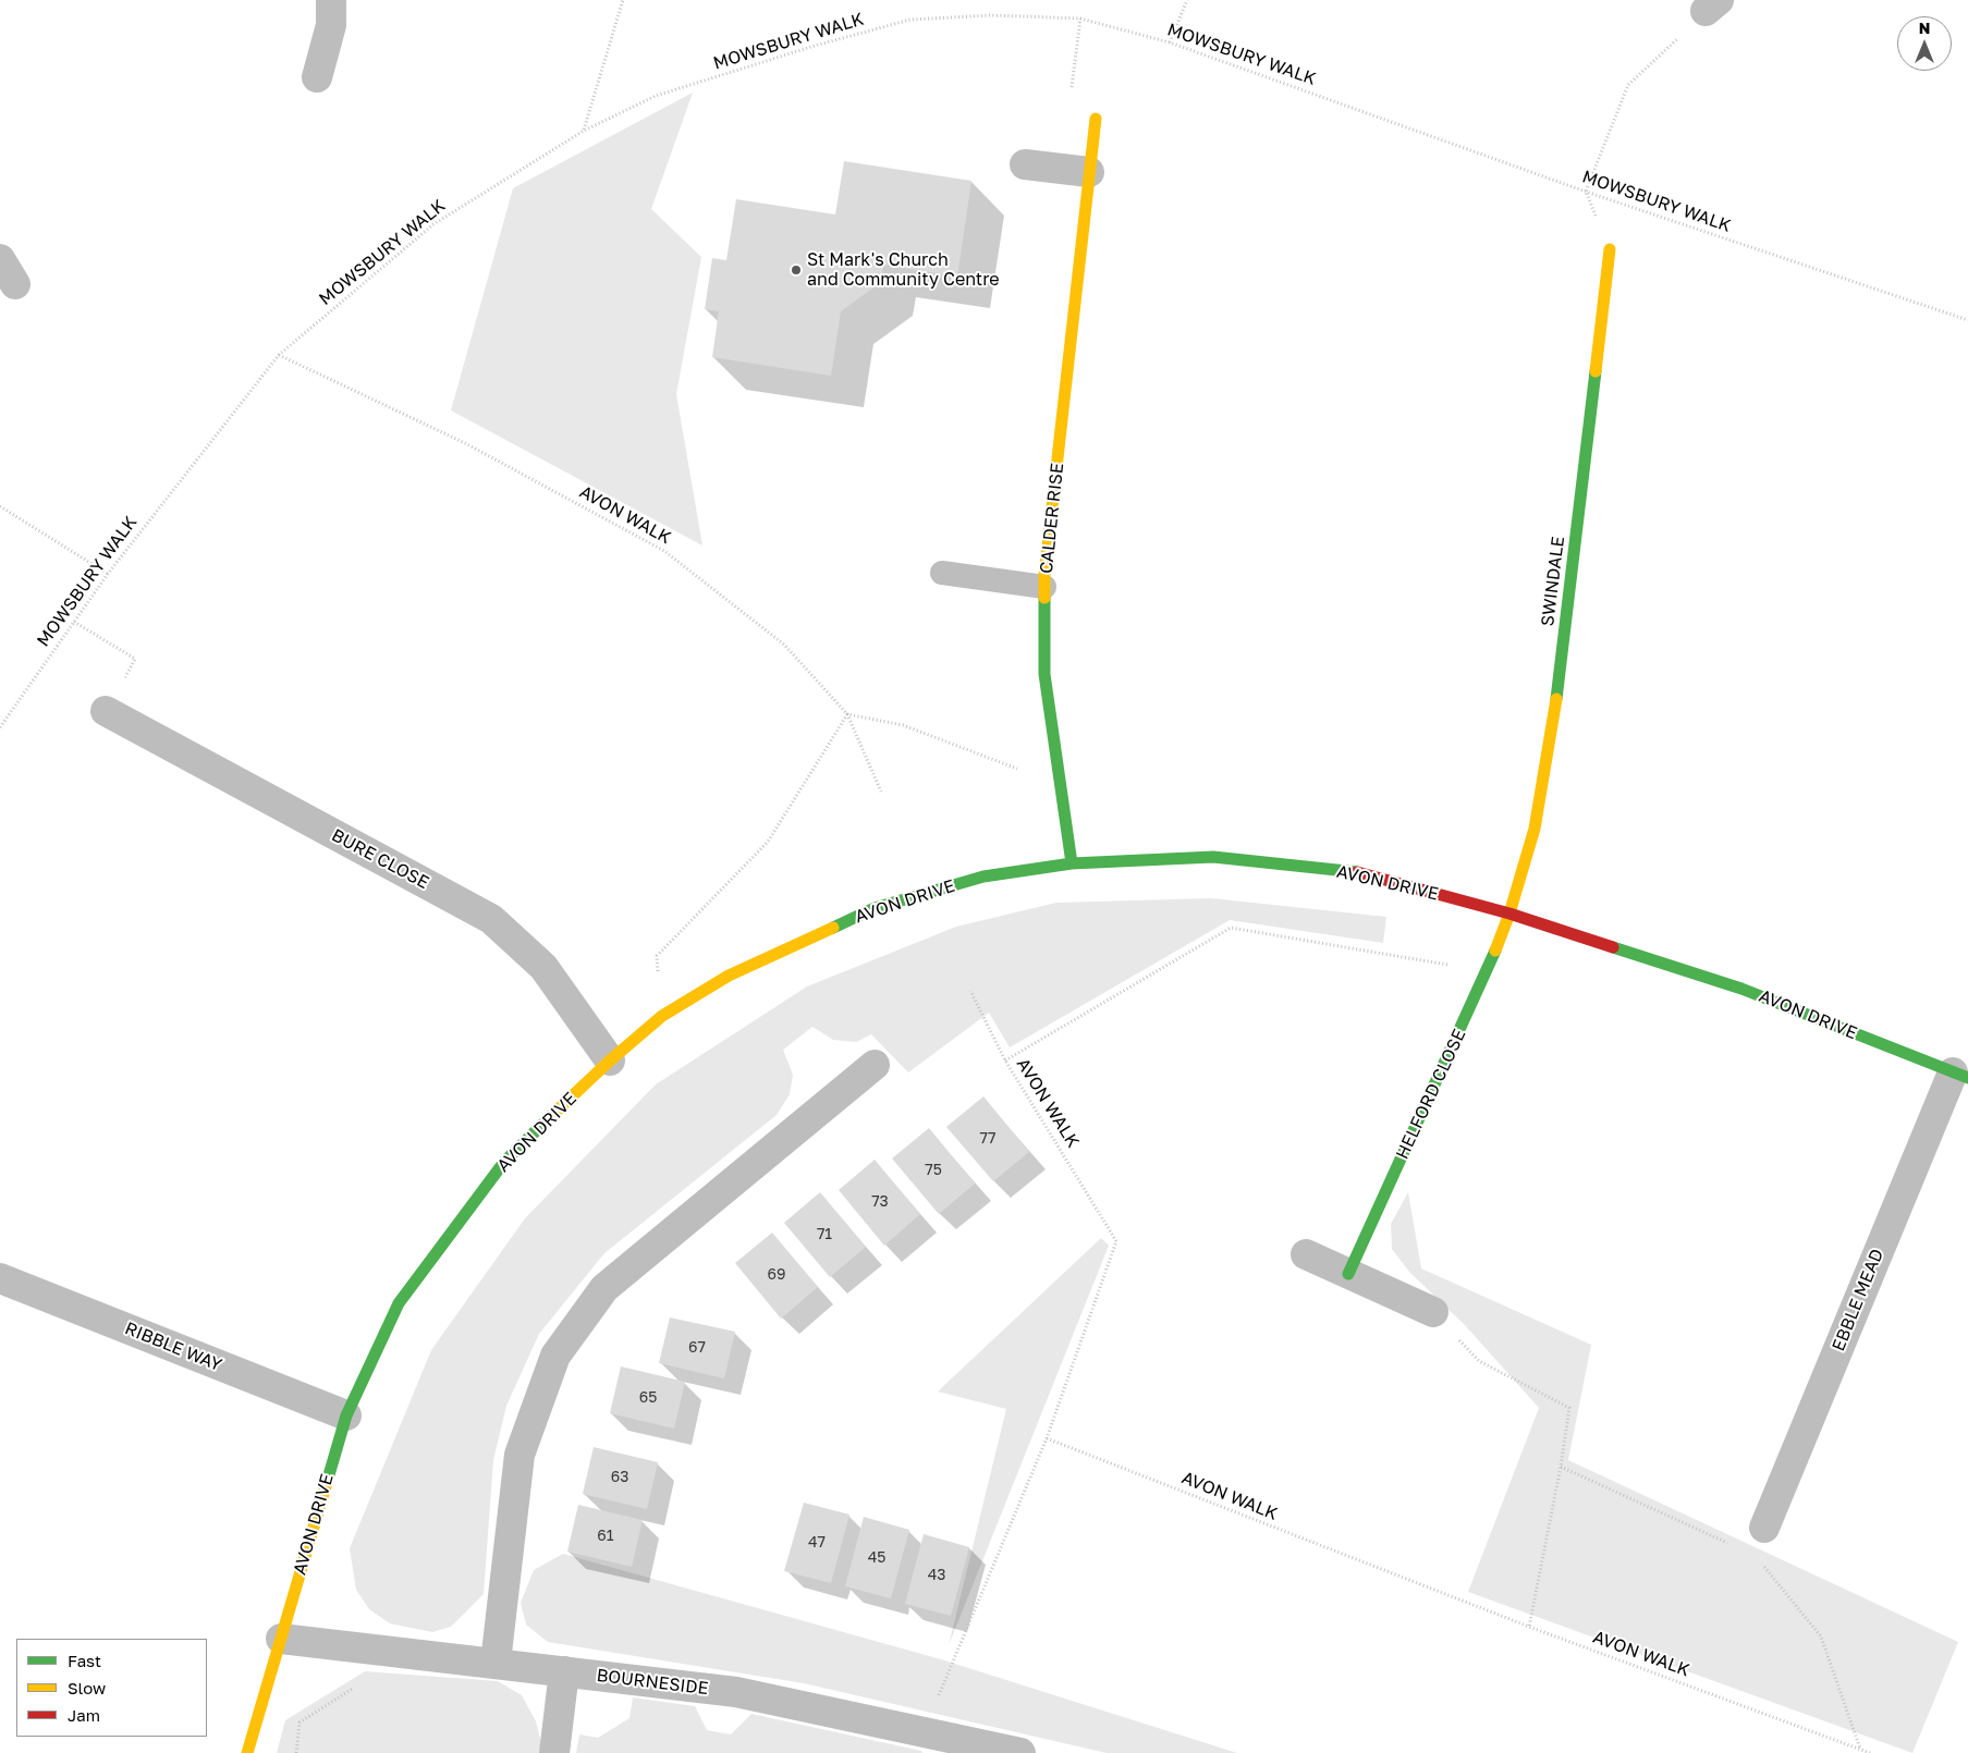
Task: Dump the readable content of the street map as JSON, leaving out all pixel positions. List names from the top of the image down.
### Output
{
  "streets": {
    "street": [
      "CALDER RISE",
      "SWINDALE",
      "BURE CLOSE",
      "AVON DRIVE",
      "HELFORD CLOSE",
      "EBBLE MEAD",
      "RIBBLE WAY",
      "BOURNESIDE"
    ],
    "path": ["MOWSBURY WALK", "AVON WALK"]
  },
  "crossings": [
    ["MOWSBURY WALK", "AVON WALK"],
    ["CALDER RISE", "AVON DRIVE"],
    ["SWINDALE", "AVON DRIVE"],
    ["SWINDALE", "HELFORD CLOSE"],
    ["BURE CLOSE", "AVON DRIVE"],
    ["AVON DRIVE", "HELFORD CLOSE"],
    ["AVON DRIVE", "EBBLE MEAD"],
    ["AVON DRIVE", "RIBBLE WAY"],
    ["AVON DRIVE", "BOURNESIDE"]
  ],
  "places": ["St Mark's Church and Community Centre"],
  "house_numbers": [
    "77",
    "75",
    "73",
    "71",
    "69",
    "67",
    "65",
    "63",
    "61",
    "47",
    "45",
    "43"
  ],
  "legend": ["Fast", "Slow", "Jam"],
  "north": "top"
}
